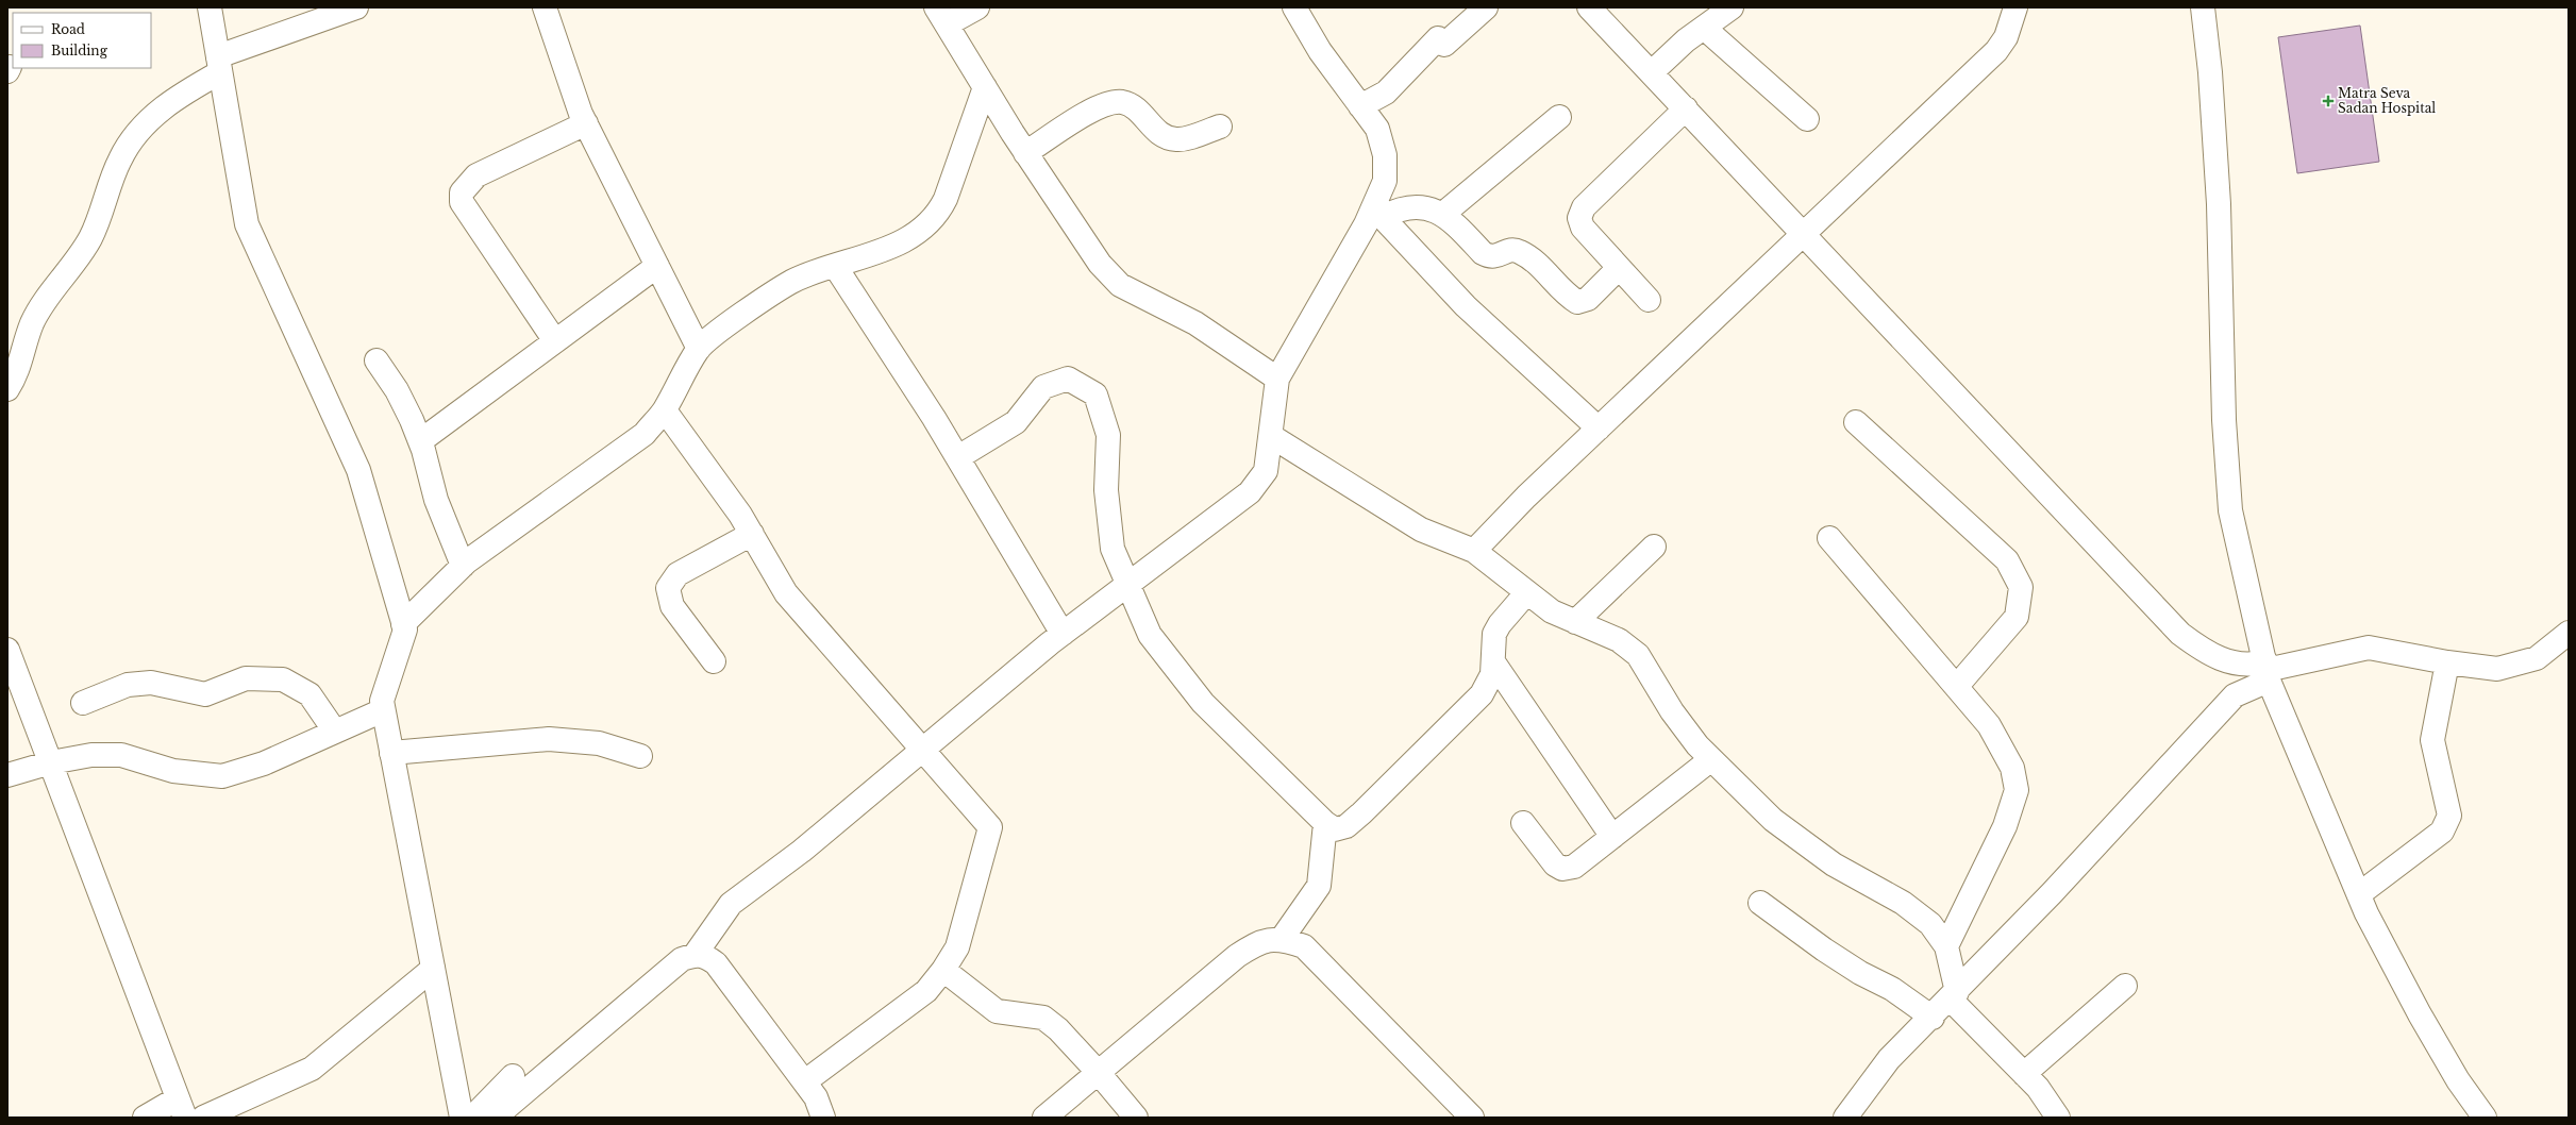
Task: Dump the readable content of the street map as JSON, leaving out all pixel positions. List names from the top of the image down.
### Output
{
  "places": {
    "health": ["Matra Seva Sadan Hospital"]
  },
  "legend": ["Road", "Building"]
}
